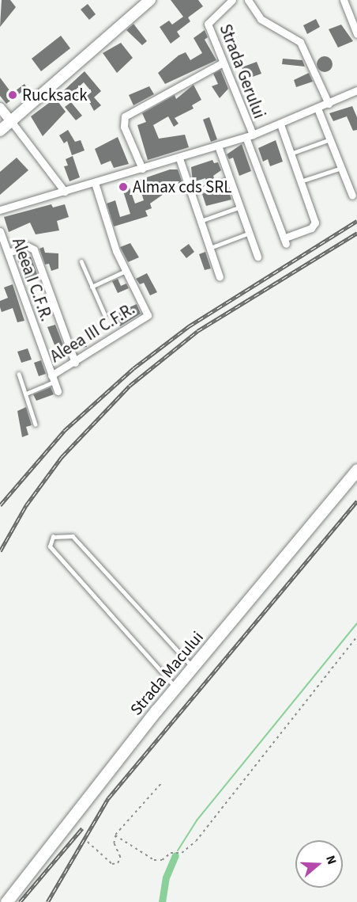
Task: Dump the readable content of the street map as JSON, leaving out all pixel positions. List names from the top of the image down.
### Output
{
  "streets": {
    "highway": ["Strada Macului"],
    "street": ["Strada Gerului", "Aleea I C.F.R.", "Aleea III C.F.R."]
  },
  "crossings": [
    ["Aleea I C.F.R.", "Aleea III C.F.R."]
  ],
  "places": ["Rucksack", "Almax cds SRL"],
  "north": "right"
}
